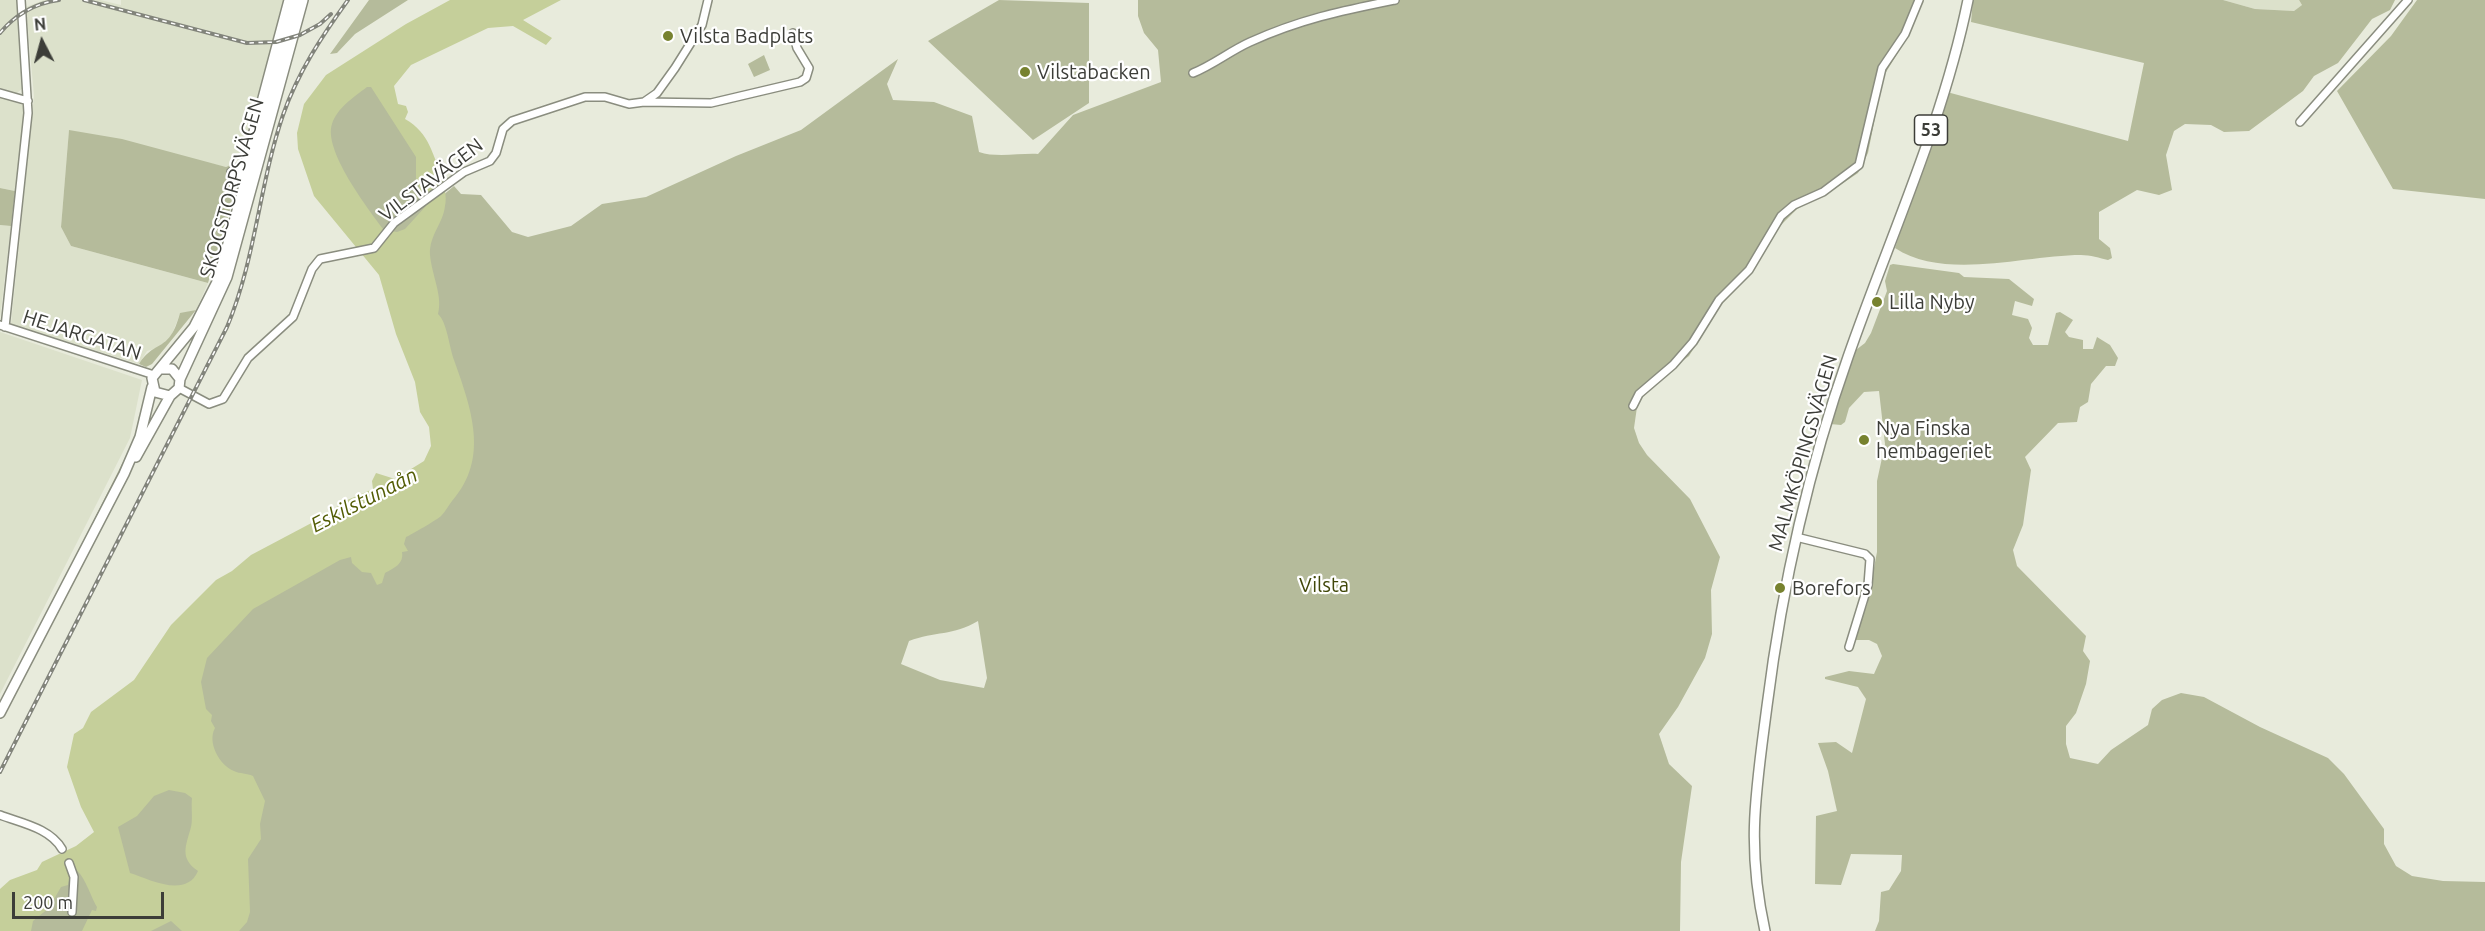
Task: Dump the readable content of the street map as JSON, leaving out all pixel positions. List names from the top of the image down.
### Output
{
  "streets": {
    "main road": ["53", "SKOGSTORPSVÄGEN", "MALMKÖPINGSVÄGEN"],
    "street": ["VILSTAVÄGEN", "HEJARGATAN"]
  },
  "crossings": [
    ["VILSTAVÄGEN", "SKOGSTORPSVÄGEN"],
    ["VILSTAVÄGEN", "HEJARGATAN"],
    ["SKOGSTORPSVÄGEN", "HEJARGATAN"]
  ],
  "water": ["Eskilstunaån"],
  "parks": ["Vilsta"],
  "places": [
    "Vilsta Badplats",
    "Vilstabacken",
    "Lilla Nyby",
    "Nya Finska hembageriet",
    "Borefors"
  ],
  "scale_bar": "200 m",
  "north": "top"
}
